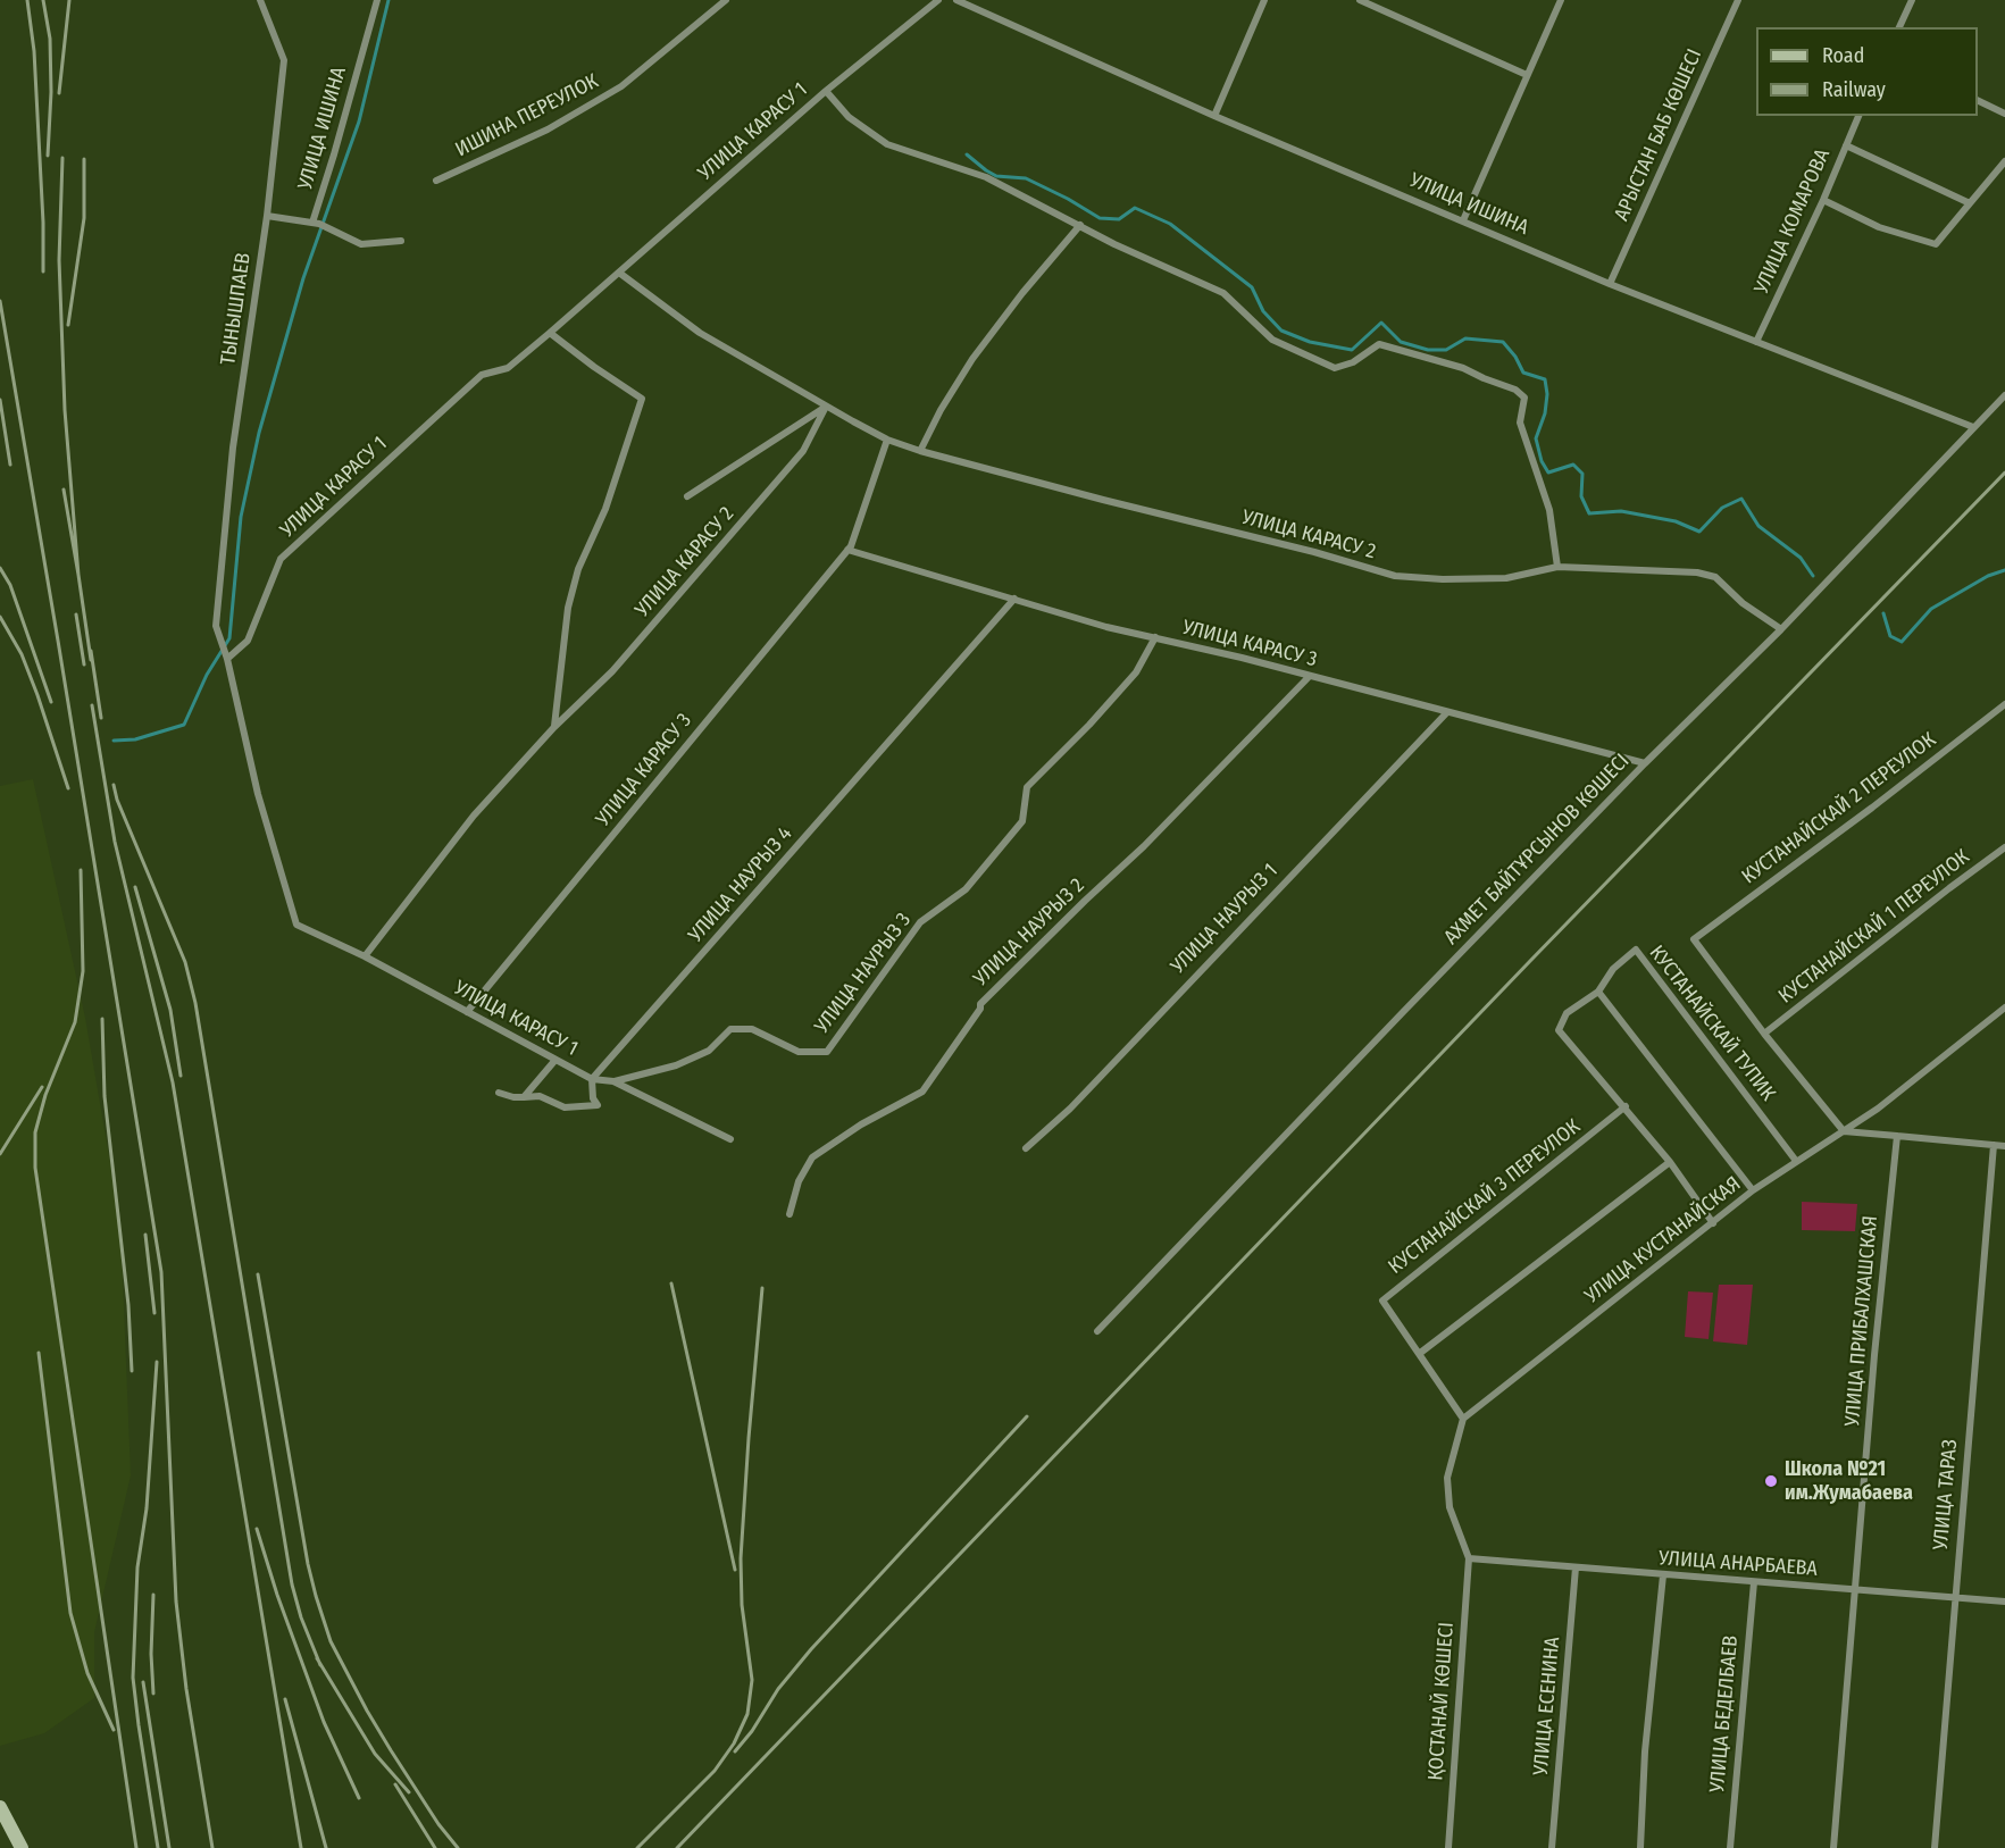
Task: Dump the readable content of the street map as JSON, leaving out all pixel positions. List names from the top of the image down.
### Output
{
  "streets": {
    "street": [
      "ИШИНА ПЕРЕУЛОК",
      "УЛИЦА ИШИНА",
      "УЛИЦА КАРАСУ 1",
      "АРЫСТАН БАБ КӨШЕСІ",
      "УЛИЦА КОМАРОВА",
      "ТЫНЫШПАЕВ",
      "УЛИЦА КАРАСУ 2",
      "УЛИЦА КАРАСУ 3",
      "КУСТАНАЙСКАЙ 2 ПЕРЕУЛОК",
      "АХМЕТ БАЙТҰРСЫНОВ КӨШЕСІ",
      "УЛИЦА НАУРЫЗ 4",
      "УЛИЦА НАУРЫЗ 1",
      "КУСТАНАЙСКАЙ 1 ПЕРЕУЛОК",
      "УЛИЦА НАУРЫЗ 2",
      "УЛИЦА НАУРЫЗ 3",
      "КУСТАНАЙСКАЙ ТУПИК",
      "КУСТАНАЙСКАЙ 3 ПЕРЕУЛОК",
      "УЛИЦА КУСТАНАЙСКАЯ",
      "УЛИЦА ПРИБАЛХАШСКАЯ",
      "УЛИЦА ТАРАЗ",
      "УЛИЦА АНАРБАЕВА",
      "ҚОСТАНАЙ КӨШЕСІ",
      "УЛИЦА ЕСЕНИНА",
      "УЛИЦА БЕДЕЛБАЕВ"
    ]
  },
  "crossings": [
    ["УЛИЦА ИШИНА", "АРЫСТАН БАБ КӨШЕСІ"],
    ["УЛИЦА ИШИНА", "УЛИЦА КОМАРОВА"],
    ["УЛИЦА ИШИНА", "ТЫНЫШПАЕВ"],
    ["УЛИЦА ИШИНА", "АХМЕТ БАЙТҰРСЫНОВ КӨШЕСІ"],
    ["УЛИЦА КАРАСУ 1", "ТЫНЫШПАЕВ"],
    ["УЛИЦА КАРАСУ 1", "УЛИЦА КАРАСУ 2"],
    ["УЛИЦА КАРАСУ 1", "УЛИЦА КАРАСУ 3"],
    ["УЛИЦА КАРАСУ 1", "УЛИЦА НАУРЫЗ 4"],
    ["УЛИЦА КАРАСУ 2", "УЛИЦА КАРАСУ 3"],
    ["УЛИЦА КАРАСУ 2", "АХМЕТ БАЙТҰРСЫНОВ КӨШЕСІ"],
    ["УЛИЦА КАРАСУ 3", "АХМЕТ БАЙТҰРСЫНОВ КӨШЕСІ"],
    ["УЛИЦА КАРАСУ 3", "УЛИЦА НАУРЫЗ 4"],
    ["УЛИЦА КАРАСУ 3", "УЛИЦА НАУРЫЗ 1"],
    ["УЛИЦА КАРАСУ 3", "УЛИЦА НАУРЫЗ 2"],
    ["УЛИЦА КАРАСУ 3", "УЛИЦА НАУРЫЗ 3"],
    ["КУСТАНАЙСКАЙ 2 ПЕРЕУЛОК", "КУСТАНАЙСКАЙ ТУПИК"],
    ["КУСТАНАЙСКАЙ 1 ПЕРЕУЛОК", "КУСТАНАЙСКАЙ ТУПИК"],
    ["КУСТАНАЙСКАЙ ТУПИК", "КУСТАНАЙСКАЙ 3 ПЕРЕУЛОК"],
    ["КУСТАНАЙСКАЙ ТУПИК", "УЛИЦА КУСТАНАЙСКАЯ"],
    ["КУСТАНАЙСКАЙ 3 ПЕРЕУЛОК", "УЛИЦА КУСТАНАЙСКАЯ"],
    ["УЛИЦА ПРИБАЛХАШСКАЯ", "УЛИЦА АНАРБАЕВА"],
    ["УЛИЦА ТАРАЗ", "УЛИЦА АНАРБАЕВА"],
    ["УЛИЦА АНАРБАЕВА", "ҚОСТАНАЙ КӨШЕСІ"],
    ["УЛИЦА АНАРБАЕВА", "УЛИЦА ЕСЕНИНА"],
    ["УЛИЦА АНАРБАЕВА", "УЛИЦА БЕДЕЛБАЕВ"]
  ],
  "places": ["Школа №21 им.Жумабаева"],
  "legend": ["Road", "Railway"]
}
